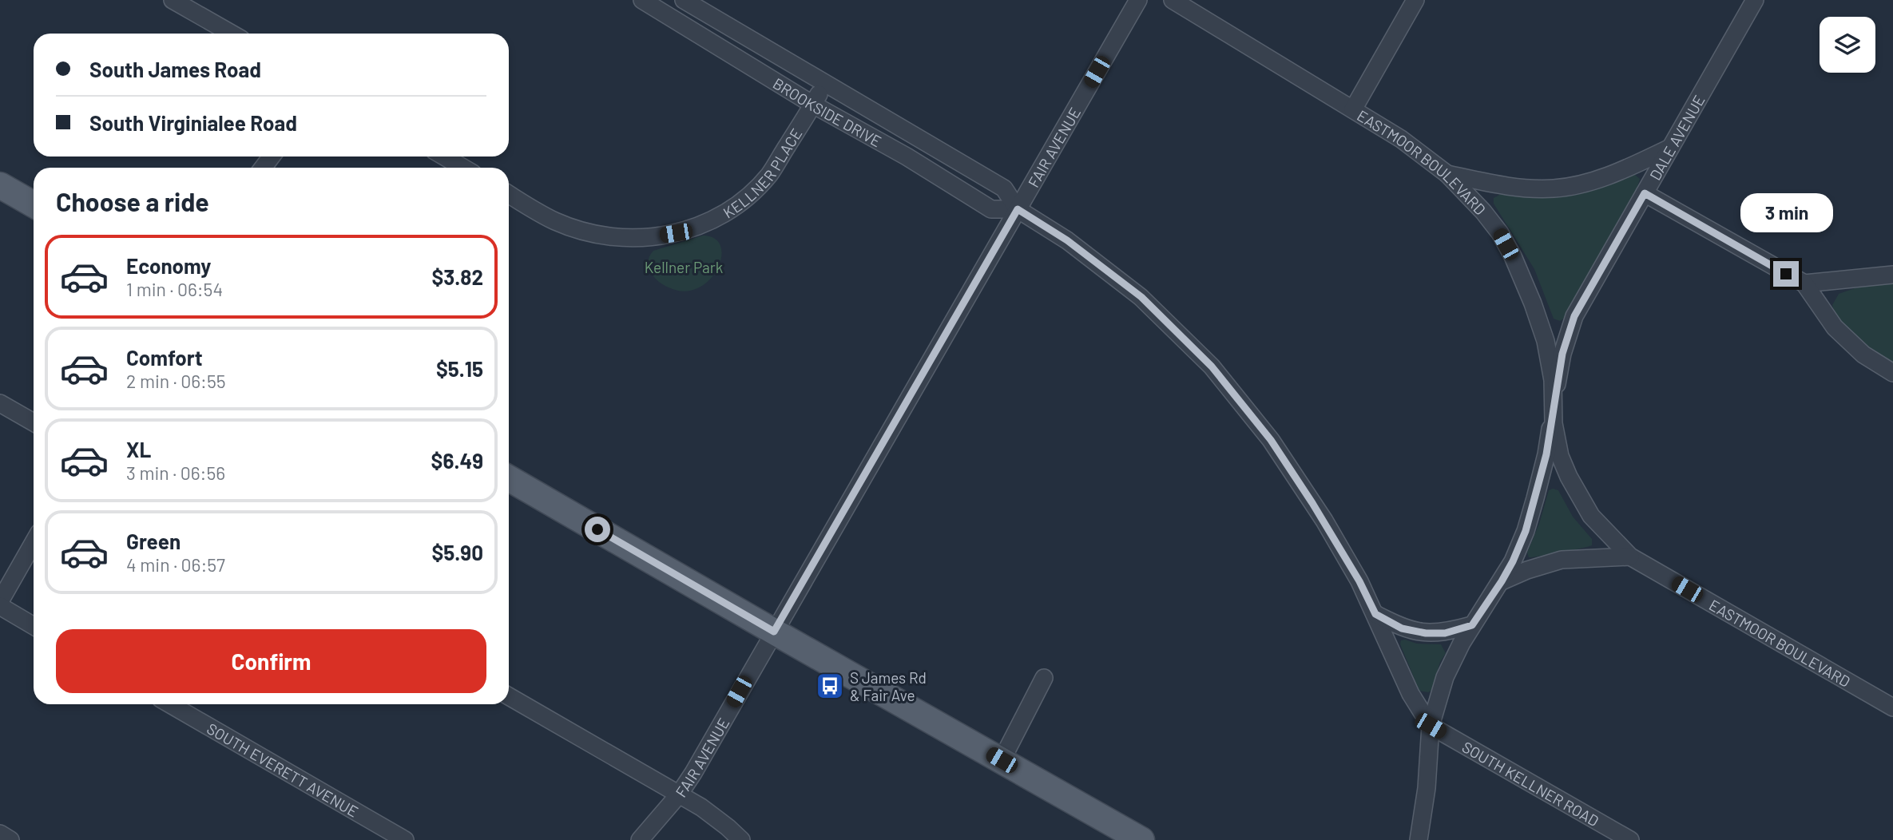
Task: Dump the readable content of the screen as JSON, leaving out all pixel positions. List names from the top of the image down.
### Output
{
  "streets": {
    "street": [
      "BROOKSIDE DRIVE",
      "DALE AVENUE",
      "FAIR AVENUE",
      "EASTMOOR BOULEVARD",
      "KELLNER PLACE",
      "SOUTH EVERETT AVENUE",
      "SOUTH KELLNER ROAD"
    ]
  },
  "crossings": [
    ["BROOKSIDE DRIVE", "DALE AVENUE"],
    ["BROOKSIDE DRIVE", "FAIR AVENUE"],
    ["BROOKSIDE DRIVE", "KELLNER PLACE"],
    ["BROOKSIDE DRIVE", "SOUTH KELLNER ROAD"],
    ["DALE AVENUE", "EASTMOOR BOULEVARD"],
    ["DALE AVENUE", "SOUTH KELLNER ROAD"]
  ],
  "parks": ["Kellner Park"],
  "places": {
    "bus stop": ["S James Rd & Fair Ave"]
  },
  "page": {
    "banner": ["South James Road", "South Virginialee Road"],
    "heading": "Choose a ride",
    "bubble": "3 min",
    "list": [
      {
        "name": "Economy",
        "note": "1 min · 06:54",
        "value": "$3.82"
      },
      {
        "name": "Comfort",
        "note": "2 min · 06:55",
        "value": "$5.15"
      },
      {
        "name": "XL",
        "note": "3 min · 06:56",
        "value": "$6.49"
      },
      {
        "name": "Green",
        "note": "4 min · 06:57",
        "value": "$5.90"
      }
    ],
    "buttons": "Confirm"
  }
}
